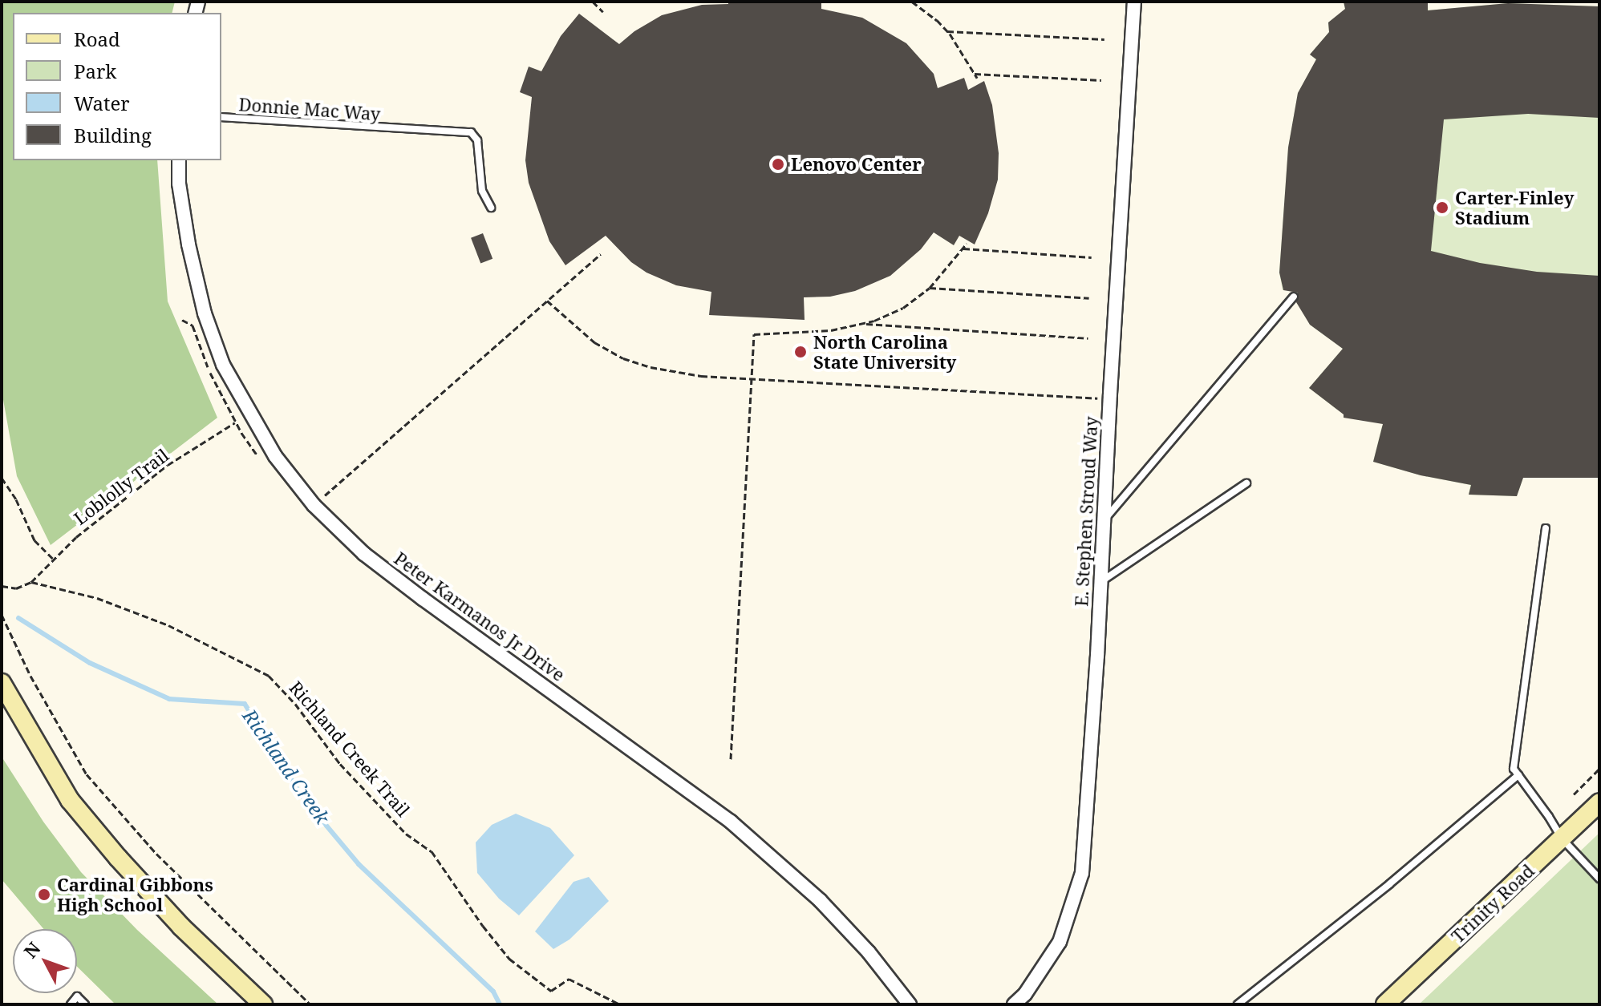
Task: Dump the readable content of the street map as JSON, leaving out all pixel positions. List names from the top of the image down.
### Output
{
  "streets": {
    "main road": ["Trinity Road"],
    "street": ["E. Stephen Stroud Way", "Peter Karmanos Jr Drive"],
    "lane": ["Donnie Mac Way"],
    "path": ["Loblolly Trail", "Richland Creek Trail"]
  },
  "crossings": [
    ["Loblolly Trail", "Richland Creek Trail"]
  ],
  "water": ["Richland Creek"],
  "places": [
    "Lenovo Center",
    "Carter-Finley Stadium",
    "North Carolina State University",
    "Cardinal Gibbons High School"
  ],
  "legend": [
    "Road",
    "Park",
    "Water",
    "Building"
  ],
  "north": "top left"
}
